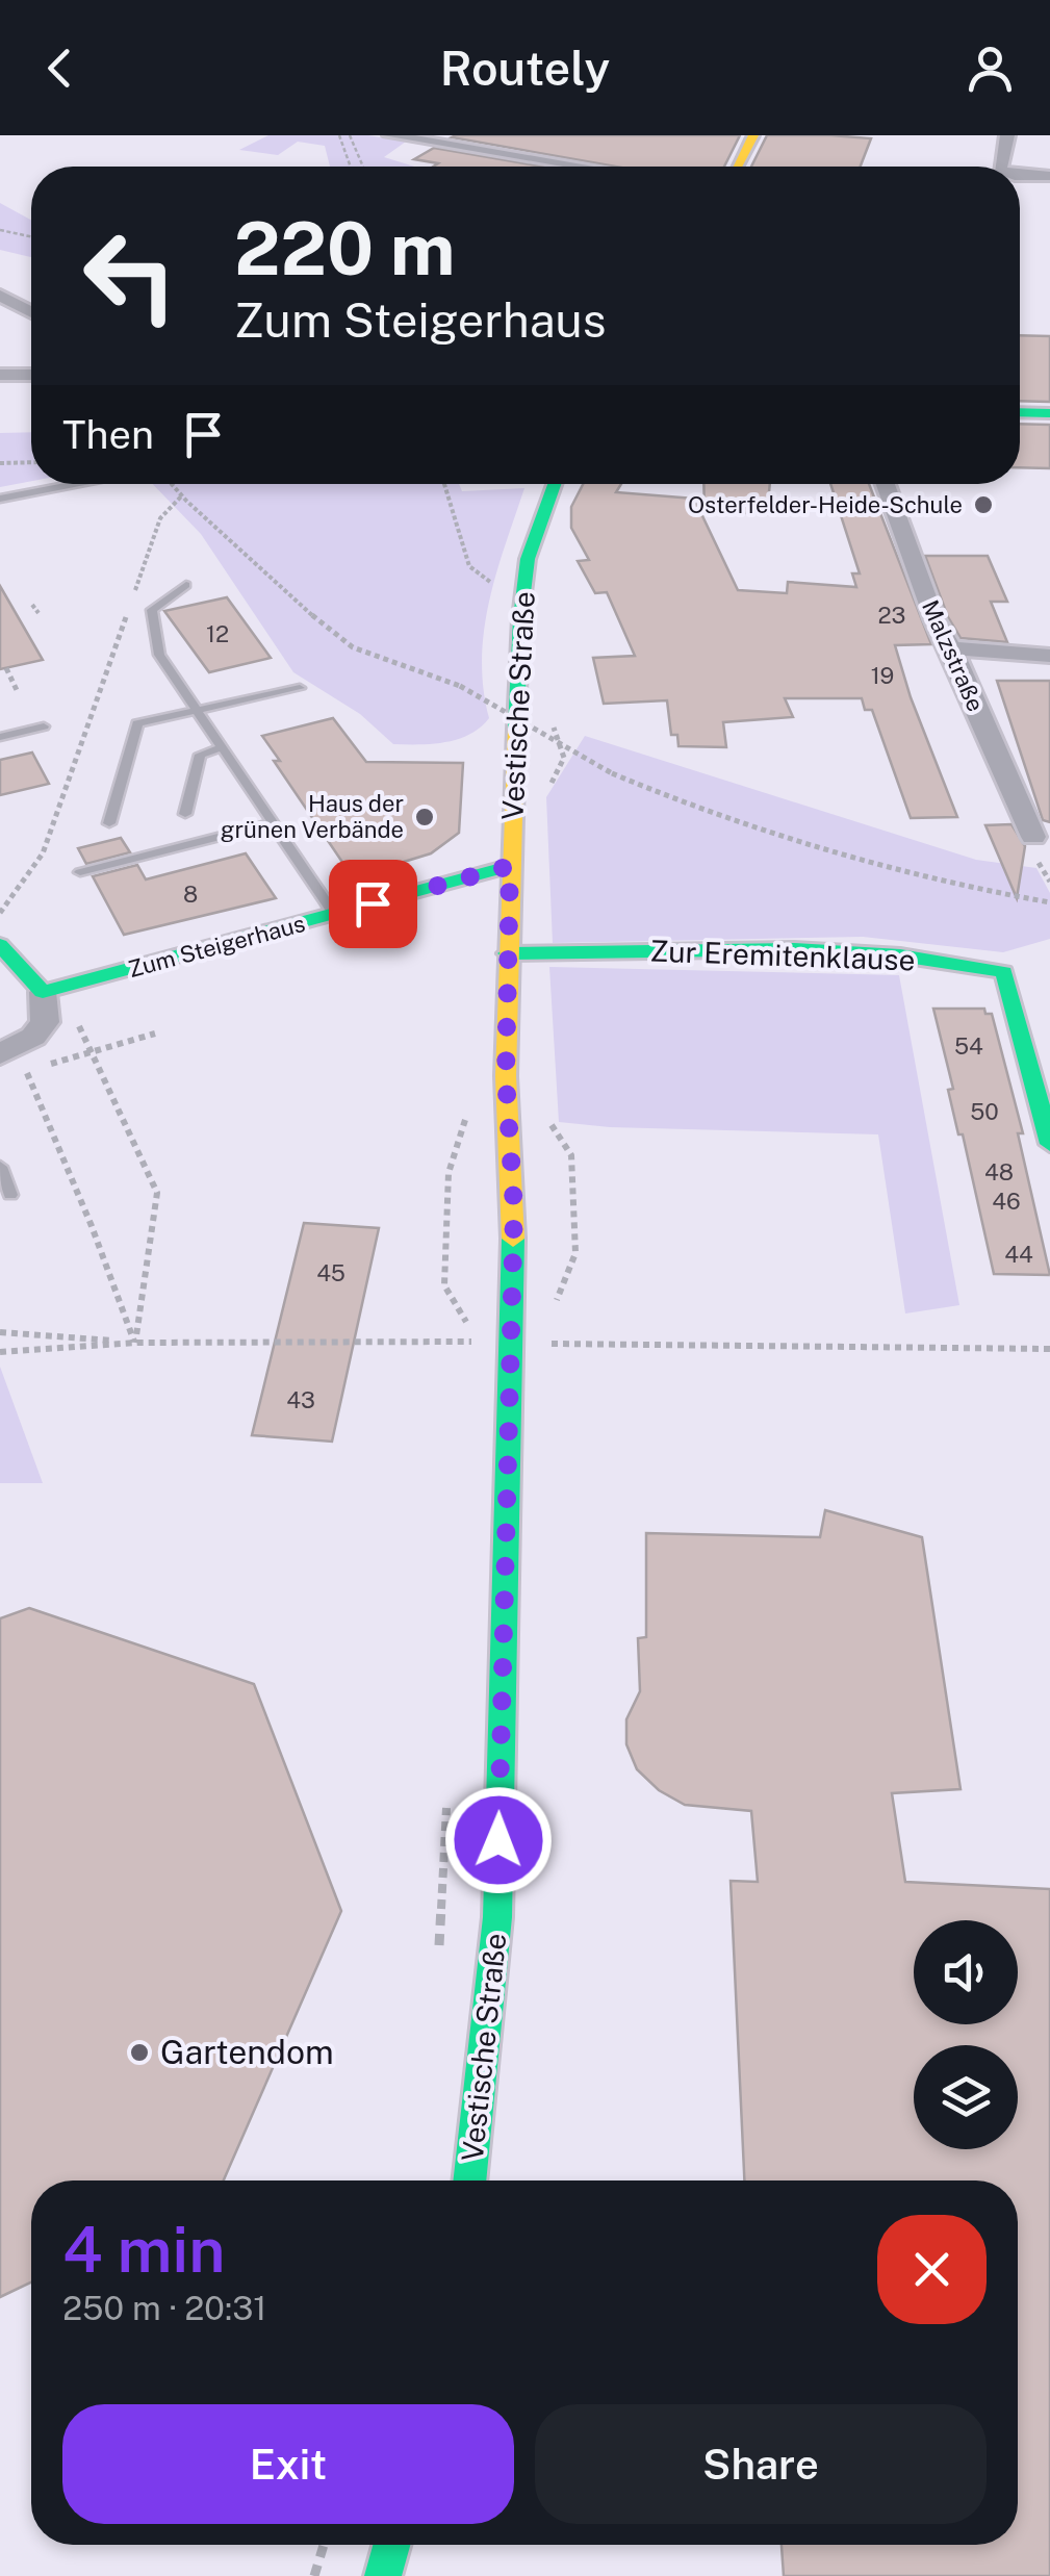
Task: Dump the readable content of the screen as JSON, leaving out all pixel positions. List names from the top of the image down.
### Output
{
  "streets": {
    "street": [
      "Malzstraße",
      "Vestische Straße",
      "Zum Steigerhaus",
      "Zur Eremitenklause"
    ]
  },
  "crossings": [
    ["Vestische Straße", "Zum Steigerhaus"],
    ["Vestische Straße", "Zur Eremitenklause"]
  ],
  "places": ["Osterfelder-Heide-Schule", "Haus der grünen Verbände", "Gartendom"],
  "house_numbers": [
    "23",
    "12",
    "19",
    "8",
    "54",
    "50",
    "48",
    "46",
    "44",
    "45",
    "43"
  ],
  "page": {
    "header": "Routely",
    "turn": ["220 m", "Zum Steigerhaus"],
    "then": "Then",
    "heading": ["4 min", "250 m · 20:31"],
    "buttons": ["Exit", "Share"]
  }
}
